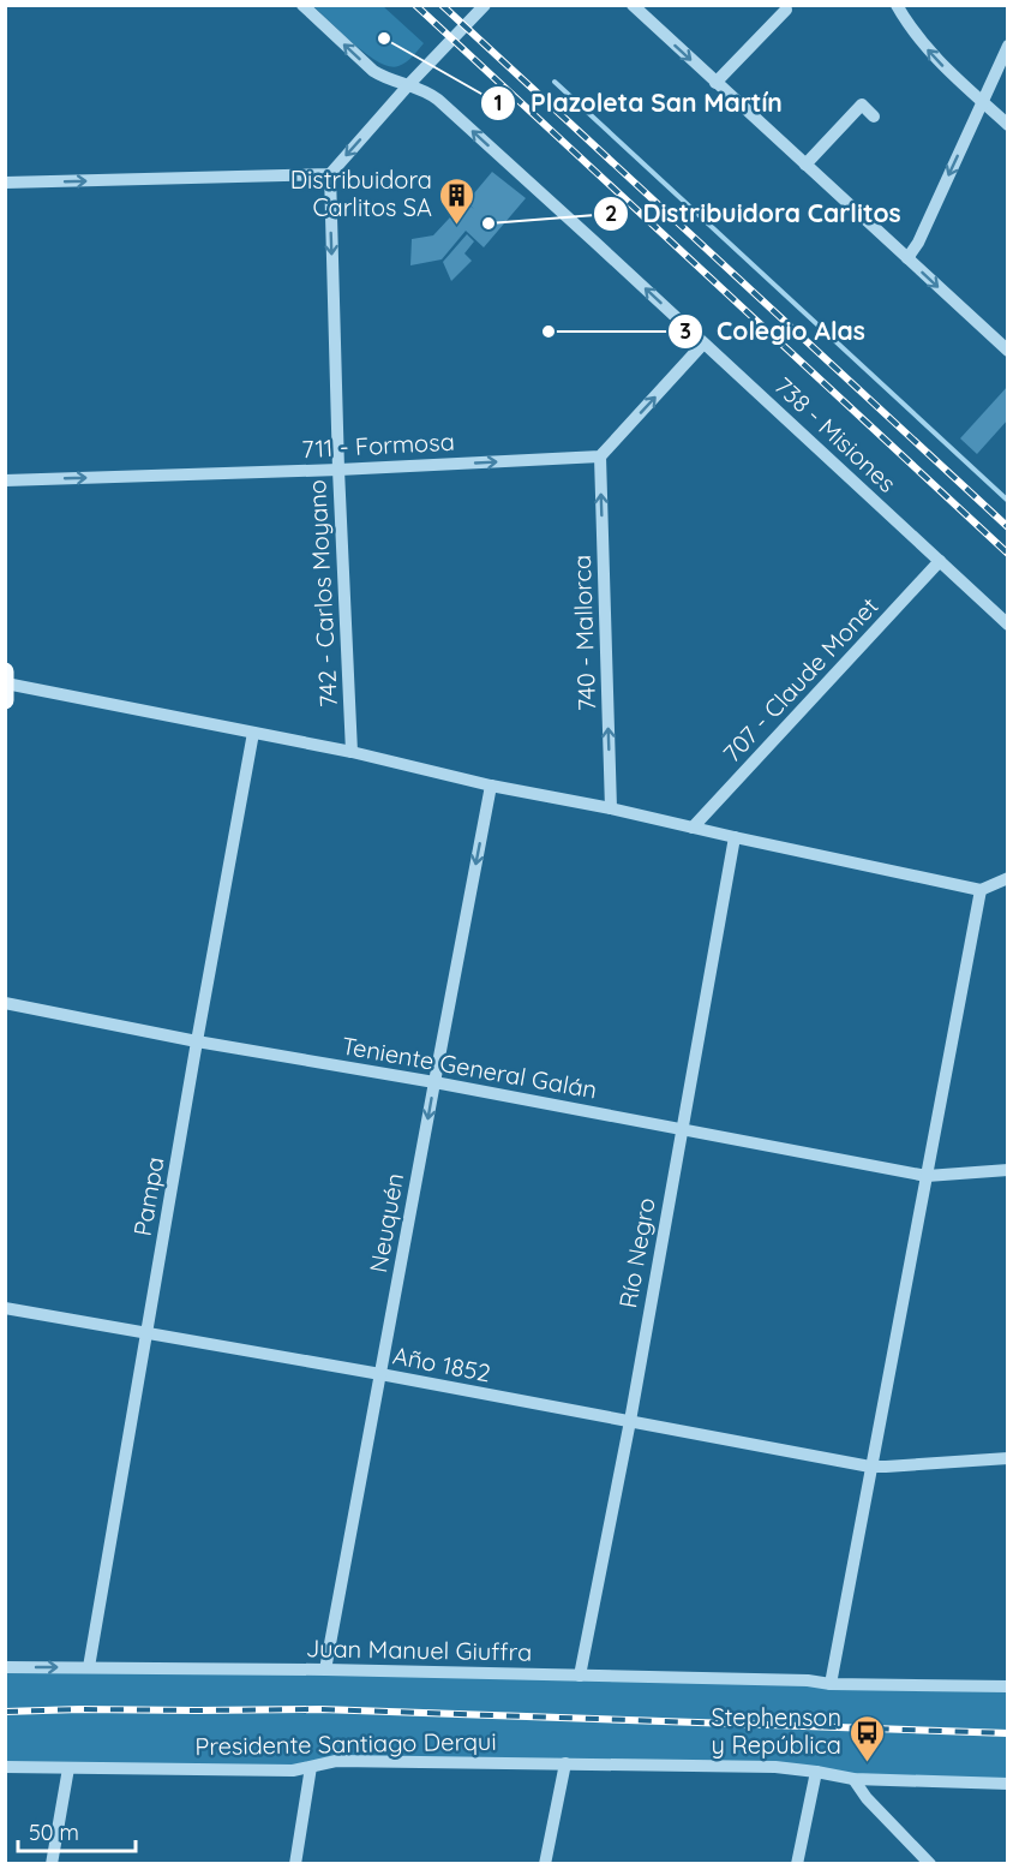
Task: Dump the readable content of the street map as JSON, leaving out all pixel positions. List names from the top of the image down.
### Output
{
  "streets": {
    "street": [
      "738 - Misiones",
      "711 - Formosa",
      "742 - Carlos Moyano",
      "740 - Mallorca",
      "707 - Claude Monet",
      "Teniente General Galán",
      "Pampa",
      "Neuquén",
      "Río Negro",
      "Año 1852",
      "Juan Manuel Giuffra",
      "Presidente Santiago Derqui"
    ]
  },
  "crossings": [
    ["738 - Misiones", "707 - Claude Monet"],
    ["711 - Formosa", "742 - Carlos Moyano"],
    ["711 - Formosa", "740 - Mallorca"],
    ["Teniente General Galán", "Pampa"],
    ["Teniente General Galán", "Neuquén"],
    ["Teniente General Galán", "Río Negro"],
    ["Pampa", "Año 1852"],
    ["Pampa", "Juan Manuel Giuffra"],
    ["Neuquén", "Año 1852"],
    ["Neuquén", "Juan Manuel Giuffra"],
    ["Río Negro", "Año 1852"],
    ["Río Negro", "Juan Manuel Giuffra"]
  ],
  "one_way": [
    "738 - Misiones",
    "711 - Formosa",
    "742 - Carlos Moyano",
    "740 - Mallorca",
    "Neuquén"
  ],
  "places": {
    "other": ["Plazoleta San Martín", "Distribuidora Carlitos", "Colegio Alas"],
    "building": ["Distribuidora Carlitos SA"],
    "bus stop": ["Stephenson y República"]
  },
  "scale_bar": "50 m"
}
